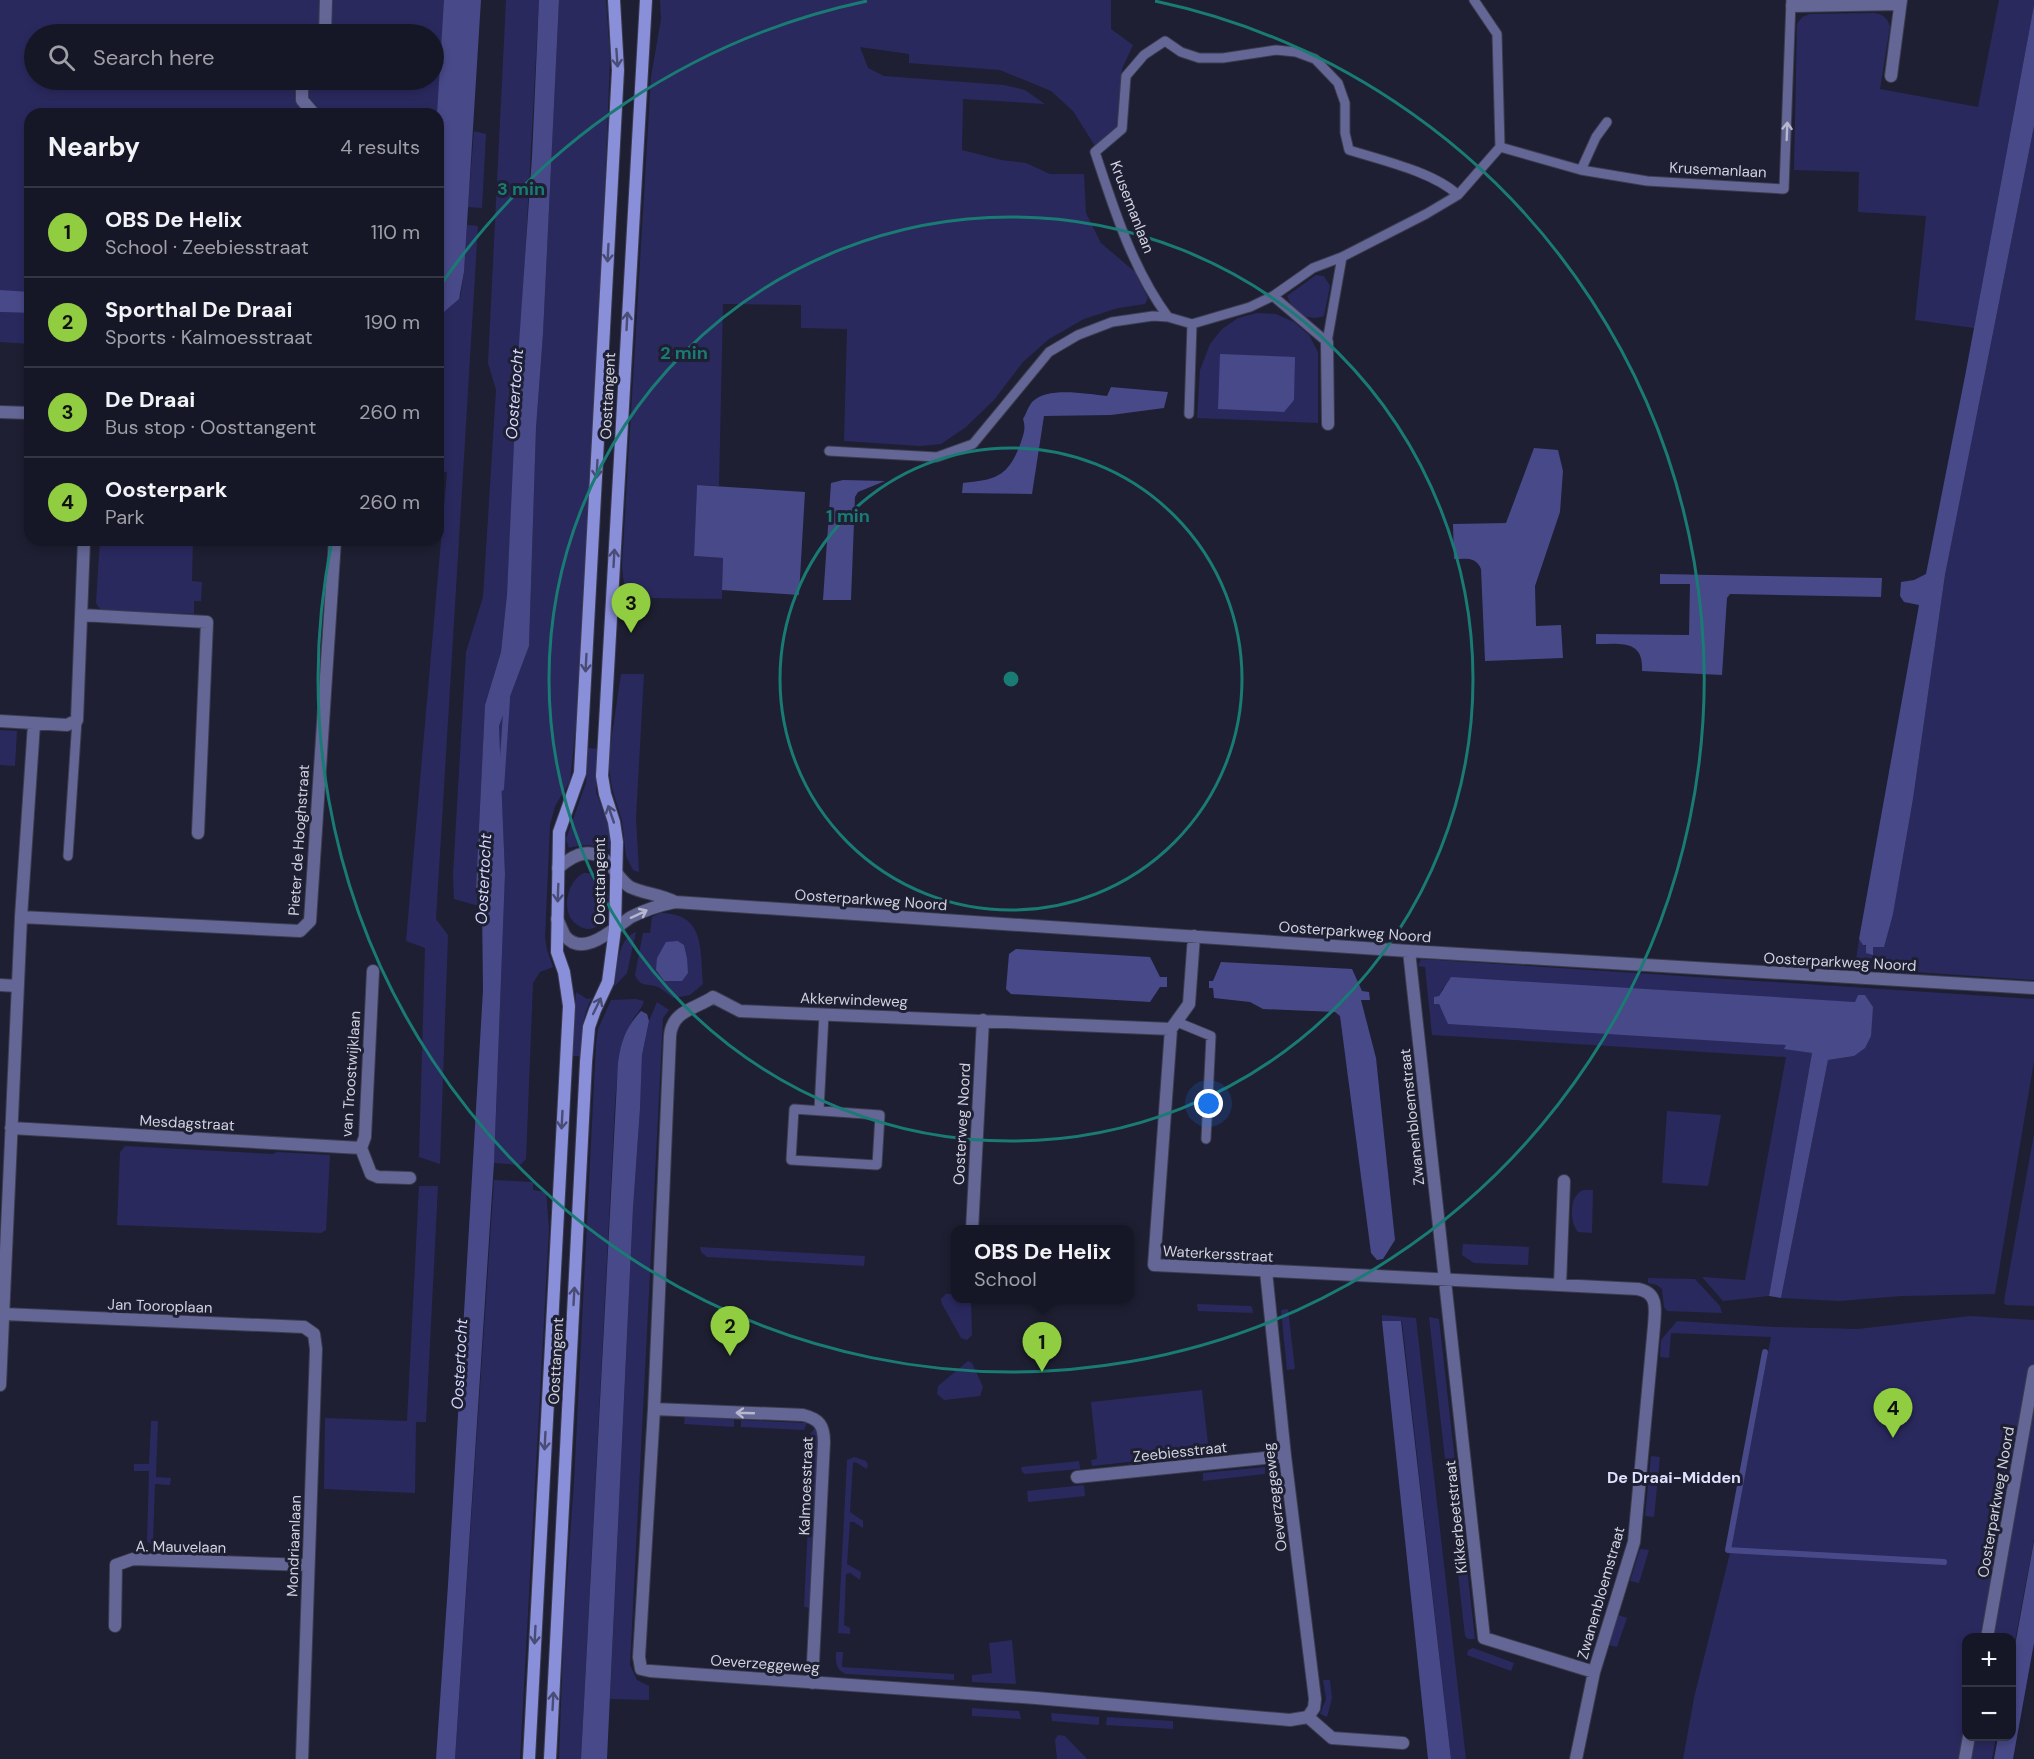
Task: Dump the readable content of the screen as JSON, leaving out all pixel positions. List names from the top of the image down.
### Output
{
  "streets": {
    "main road": ["Oosttangent"],
    "street": [
      "Pieter de Hooghstraat",
      "Oosterparkweg Noord",
      "Akkerwindeweg",
      "van Troostwijklaan",
      "Zwanenbloemstraat",
      "Mesdagstraat",
      "Oosterweg Noord",
      "Waterkersstraat",
      "Jan Tooroplaan",
      "Zeebiesstraat",
      "Kalmoesstraat",
      "Oeverzeggeweg",
      "Kikkerbeetstraat",
      "Mondriaanlaan",
      "A. Mauvelaan"
    ],
    "lane": ["Krusemanlaan"]
  },
  "crossings": [
    ["Oosttangent", "Oosterparkweg Noord"],
    ["Oosterparkweg Noord", "Zwanenbloemstraat"],
    ["Akkerwindeweg", "Oosterweg Noord"],
    ["Akkerwindeweg", "Waterkersstraat"],
    ["Akkerwindeweg", "Oeverzeggeweg"],
    ["van Troostwijklaan", "Mesdagstraat"],
    ["Zwanenbloemstraat", "Waterkersstraat"],
    ["Zwanenbloemstraat", "Kikkerbeetstraat"],
    ["Waterkersstraat", "Oeverzeggeweg"],
    ["Waterkersstraat", "Kikkerbeetstraat"],
    ["Jan Tooroplaan", "Mondriaanlaan"],
    ["Zeebiesstraat", "Oeverzeggeweg"],
    ["Kalmoesstraat", "Oeverzeggeweg"],
    ["Mondriaanlaan", "A. Mauvelaan"]
  ],
  "districts": ["De Draai-Midden"],
  "water": ["Oostertocht"],
  "page": {
    "search": "Search here",
    "heading": ["Nearby", "4 results"],
    "list": [
      {
        "mark": "1",
        "name": "OBS De Helix",
        "note": "School · Zeebiesstraat",
        "value": "110 m"
      },
      {
        "mark": "2",
        "name": "Sporthal De Draai",
        "note": "Sports · Kalmoesstraat",
        "value": "190 m"
      },
      {
        "mark": "3",
        "name": "De Draai",
        "note": "Bus stop · Oosttangent",
        "value": "260 m"
      },
      {
        "mark": "4",
        "name": "Oosterpark",
        "note": "Park",
        "value": "260 m"
      }
    ],
    "pins": [
      "3",
      "2",
      "1",
      "4"
    ],
    "popup": ["OBS De Helix", "School"],
    "map_buttons": ["+", "−"]
  },
  "rings": ["3 min", "2 min", "1 min"]
}
